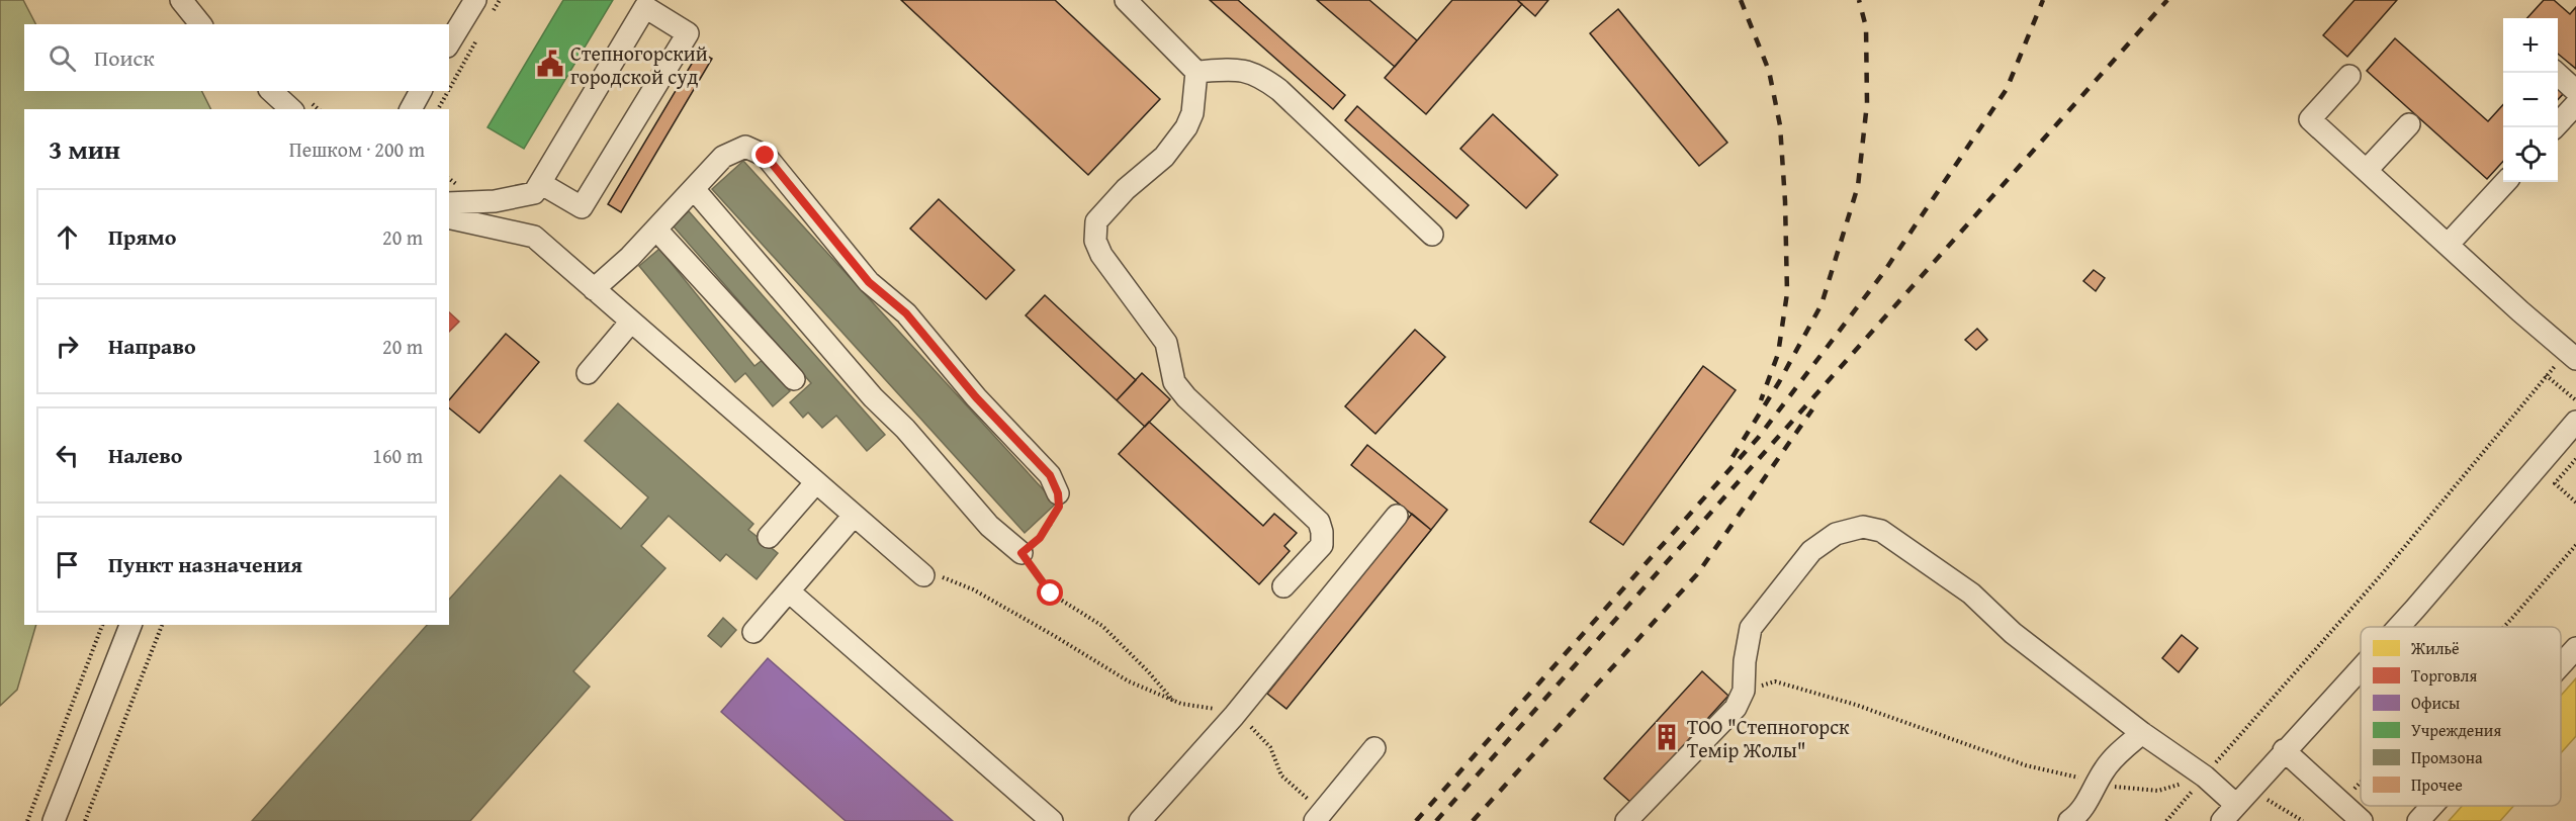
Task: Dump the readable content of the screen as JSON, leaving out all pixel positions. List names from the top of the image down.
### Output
{
  "places": {
    "public building": ["Степногорский городской суд"],
    "building": ["ТОО \"Степногорск Темiр Жолы\""]
  },
  "legend": [
    "Жильё",
    "Торговля",
    "Офисы",
    "Учреждения",
    "Промзона",
    "Прочее"
  ],
  "page": {
    "map_buttons": ["+", "−"],
    "search": "Поиск",
    "heading": ["3 мин", "Пешком · 200 m"],
    "list": [
      ["Прямо", "20 m"],
      ["Направо", "20 m"],
      ["Налево", "160 m"],
      "Пункт назначения"
    ]
  }
}
